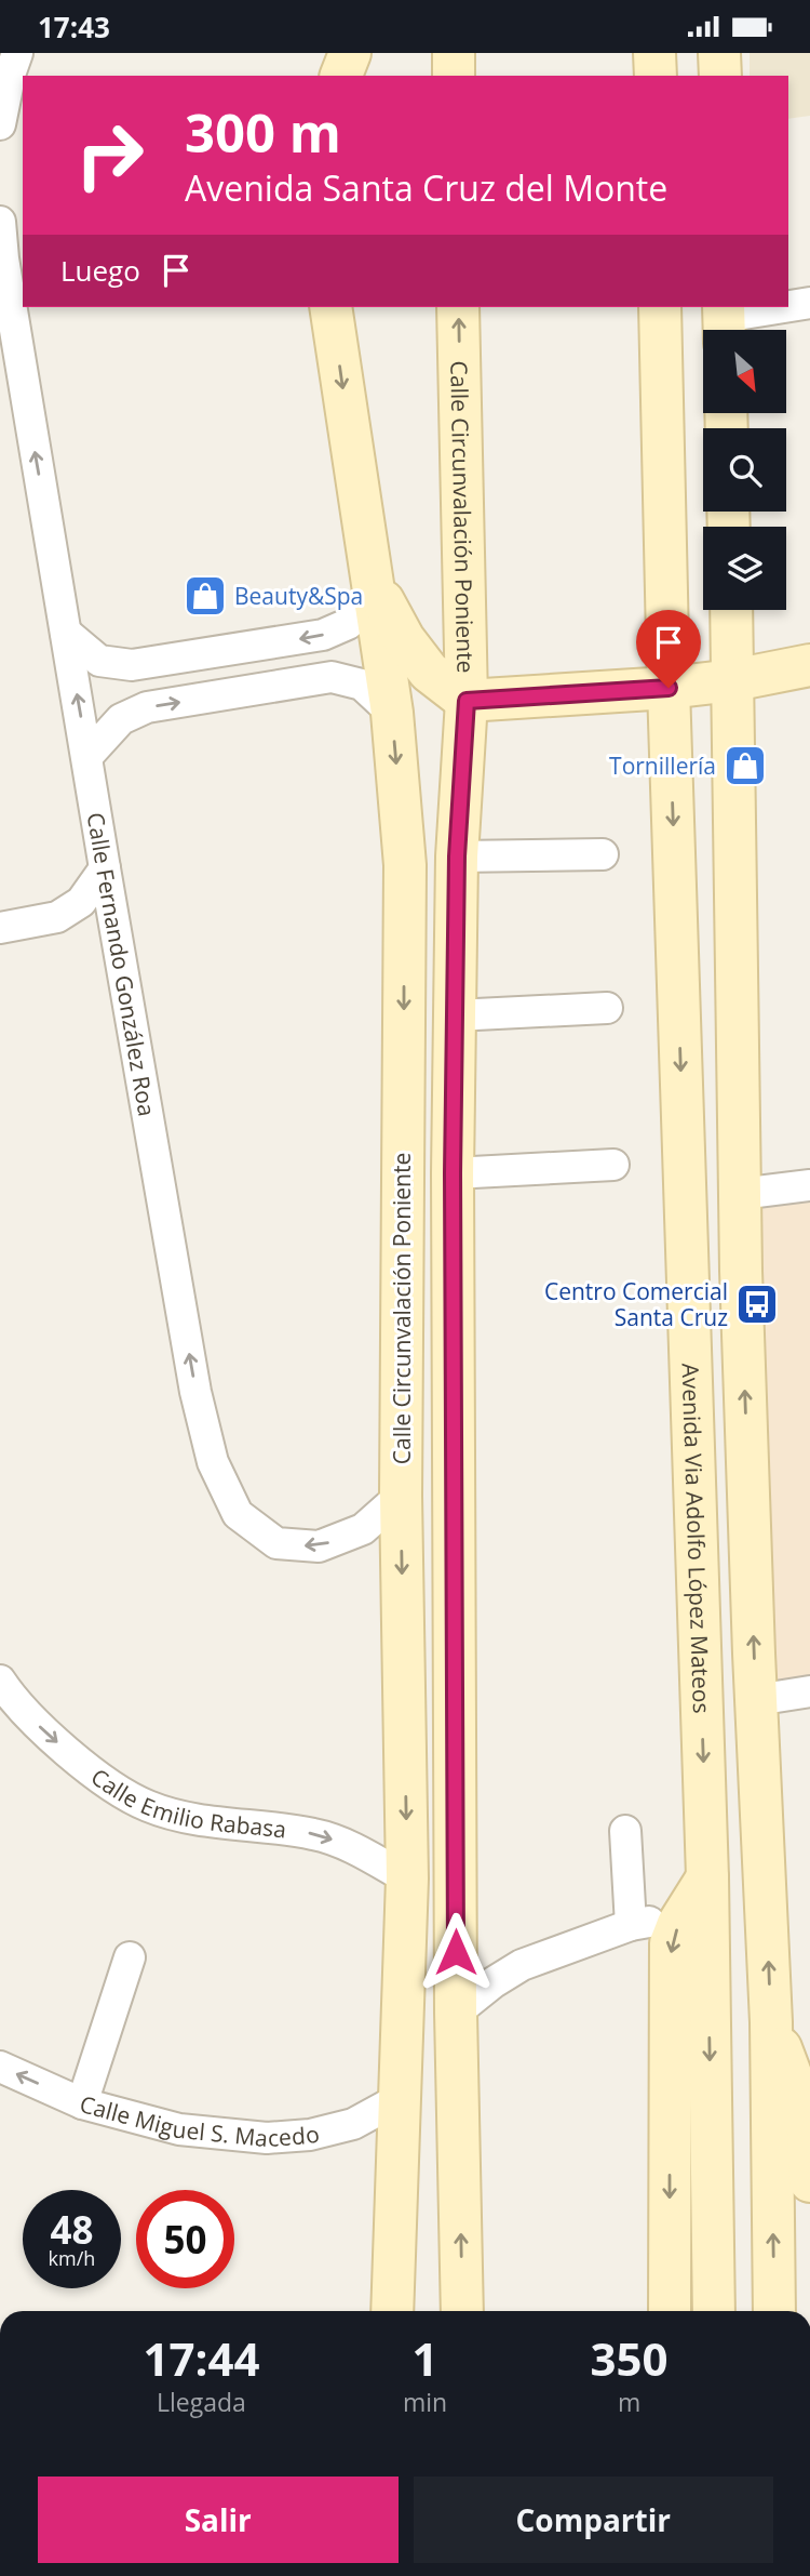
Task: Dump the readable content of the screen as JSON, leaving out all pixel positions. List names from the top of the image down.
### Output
{
  "streets": {
    "main road": ["Calle Circunvalación Poniente", "Avenida Via Adolfo López Mateos"],
    "street": ["Calle Fernando González Roa", "Calle Emilio Rabasa", "Calle Miguel S. Macedo"]
  },
  "crossings": [
    ["Calle Circunvalación Poniente", "Calle Fernando González Roa"],
    ["Calle Circunvalación Poniente", "Calle Emilio Rabasa"],
    ["Calle Circunvalación Poniente", "Calle Miguel S. Macedo"]
  ],
  "one_way": ["Calle Fernando González Roa", "Calle Emilio Rabasa"],
  "places": {
    "shop": ["Beauty&Spa", "Tornillería"],
    "bus stop": ["Centro Comercial Santa Cruz"]
  },
  "north": "bottom right",
  "page": {
    "status": "17:43",
    "turn": ["300 m", "Avenida Santa Cruz del Monte"],
    "then": "Luego",
    "speed": "48 km/h",
    "limit": "50",
    "eta": [
      "17:44",
      "Llegada",
      "1",
      "min",
      "350",
      "m"
    ],
    "buttons": ["Salir", "Compartir"]
  }
}
